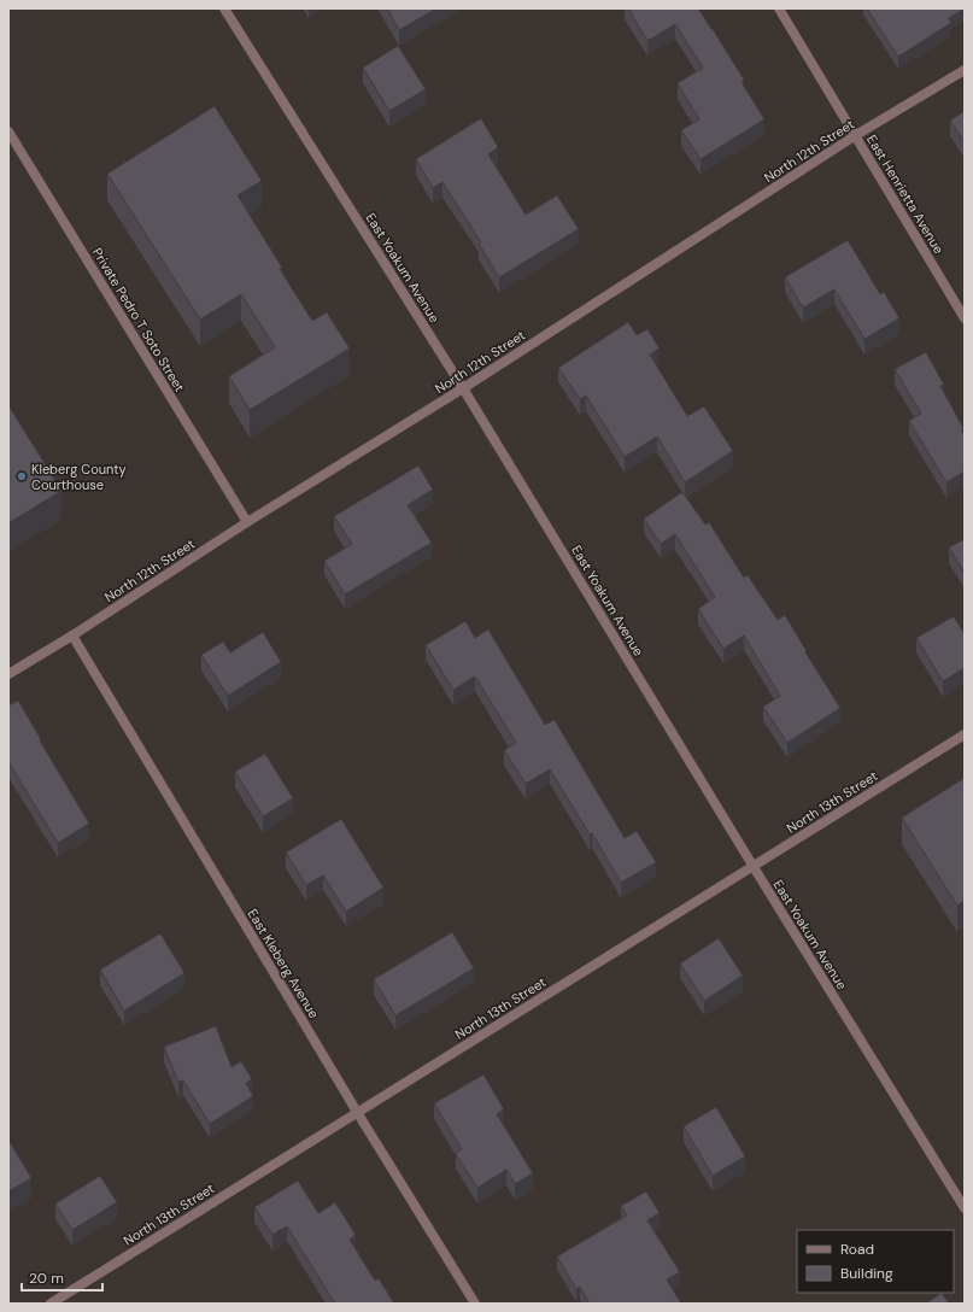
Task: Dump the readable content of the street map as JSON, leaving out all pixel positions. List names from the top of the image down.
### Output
{
  "streets": {
    "street": [
      "North 12th Street",
      "East Henrietta Avenue",
      "East Yoakum Avenue",
      "Private Pedro T Soto Street",
      "North 13th Street",
      "East Kleberg Avenue"
    ]
  },
  "crossings": [
    ["North 12th Street", "East Henrietta Avenue"],
    ["North 12th Street", "East Yoakum Avenue"],
    ["North 12th Street", "Private Pedro T Soto Street"],
    ["North 12th Street", "East Kleberg Avenue"],
    ["East Yoakum Avenue", "North 13th Street"],
    ["North 13th Street", "East Kleberg Avenue"]
  ],
  "places": ["Kleberg County Courthouse"],
  "legend": ["Road", "Building"],
  "scale_bar": "20 m"
}
